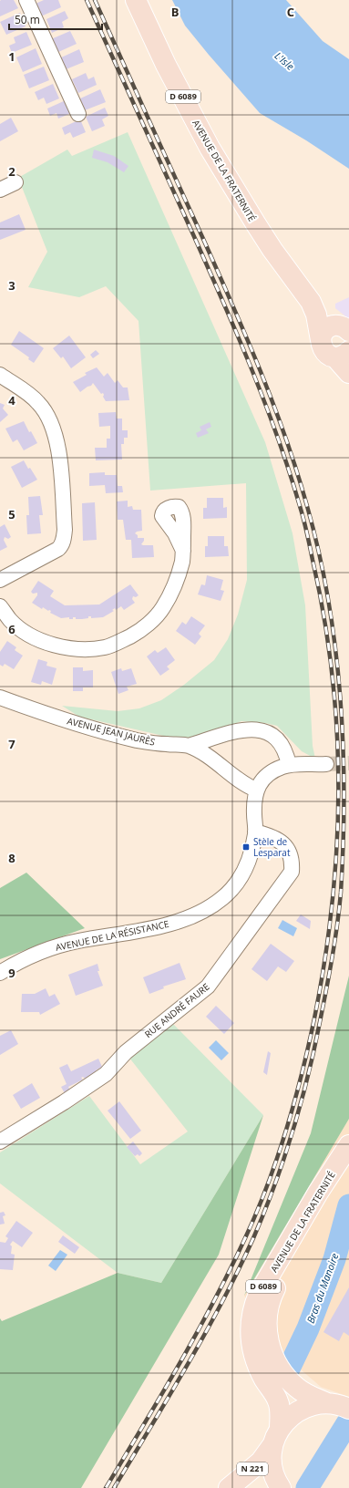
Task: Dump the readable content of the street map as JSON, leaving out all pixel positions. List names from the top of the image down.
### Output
{
  "streets": {
    "main road": ["D 6089", "AVENUE DE LA FRATERNITÉ", "N 221"],
    "street": ["AVENUE JEAN JAURÈS", "AVENUE DE LA RÉSISTANCE", "RUE ANDRÉ FAURE"]
  },
  "crossings": [
    ["D 6089", "AVENUE DE LA FRATERNITÉ"],
    ["AVENUE DE LA FRATERNITÉ", "N 221"],
    ["AVENUE JEAN JAURÈS", "AVENUE DE LA RÉSISTANCE"],
    ["AVENUE DE LA RÉSISTANCE", "RUE ANDRÉ FAURE"]
  ],
  "water": ["L'Isle", "Bras du Manoire"],
  "places": {
    "transit": ["Stèle de Lesparat"]
  },
  "scale_bar": "50 m",
  "grid": {
    "columns": ["B", "C"],
    "rows": [
      "1",
      "2",
      "3",
      "4",
      "5",
      "6",
      "7",
      "8",
      "9"
    ]
  }
}
